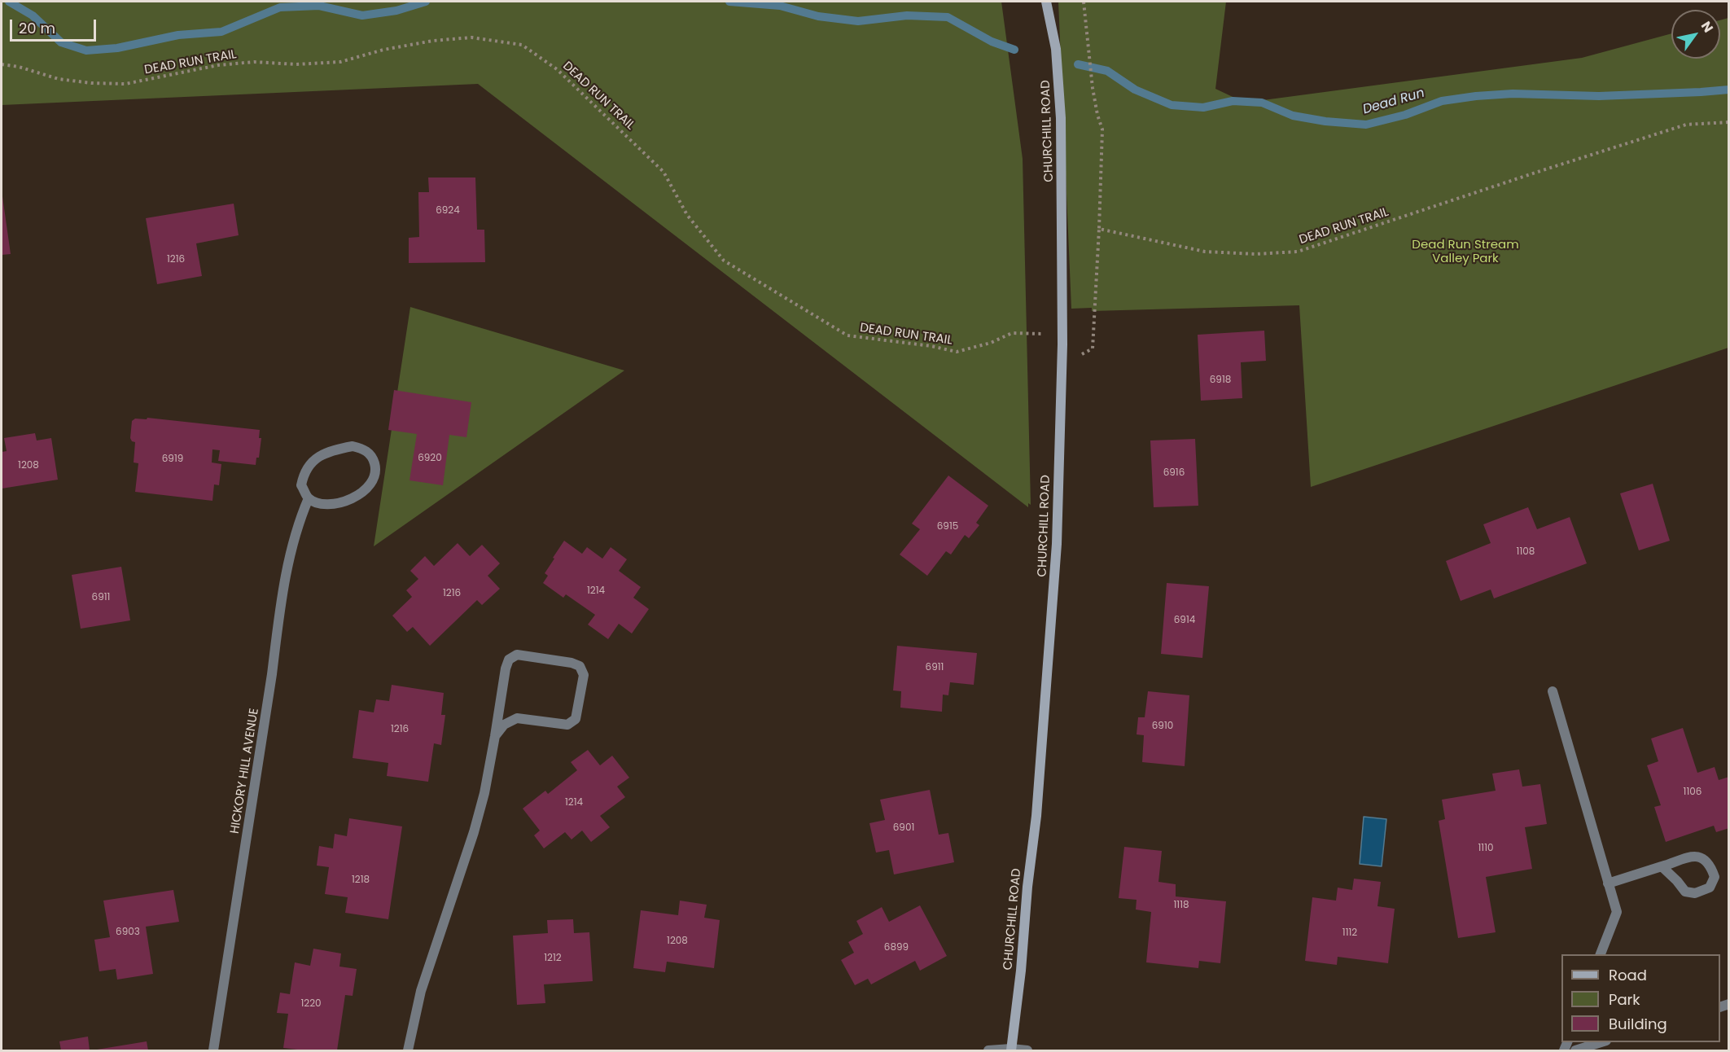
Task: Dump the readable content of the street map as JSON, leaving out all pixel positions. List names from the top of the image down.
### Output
{
  "streets": {
    "street": ["CHURCHILL ROAD", "HICKORY HILL AVENUE"],
    "path": ["DEAD RUN TRAIL"]
  },
  "crossings": [
    ["DEAD RUN TRAIL", "CHURCHILL ROAD"]
  ],
  "water": ["Dead Run"],
  "parks": ["Dead Run Stream Valley Park"],
  "house_numbers": [
    "6924",
    "1216",
    "6918",
    "6920",
    "6919",
    "1208",
    "6916",
    "6915",
    "1108",
    "1214",
    "1216",
    "6911",
    "6914",
    "6911",
    "6910",
    "1216",
    "1106",
    "1214",
    "6901",
    "1110",
    "1218",
    "1118",
    "6903",
    "1112",
    "1208",
    "6899",
    "1212",
    "1220"
  ],
  "legend": ["Road", "Park", "Building"],
  "scale_bar": "20 m",
  "north": "top right"
}
